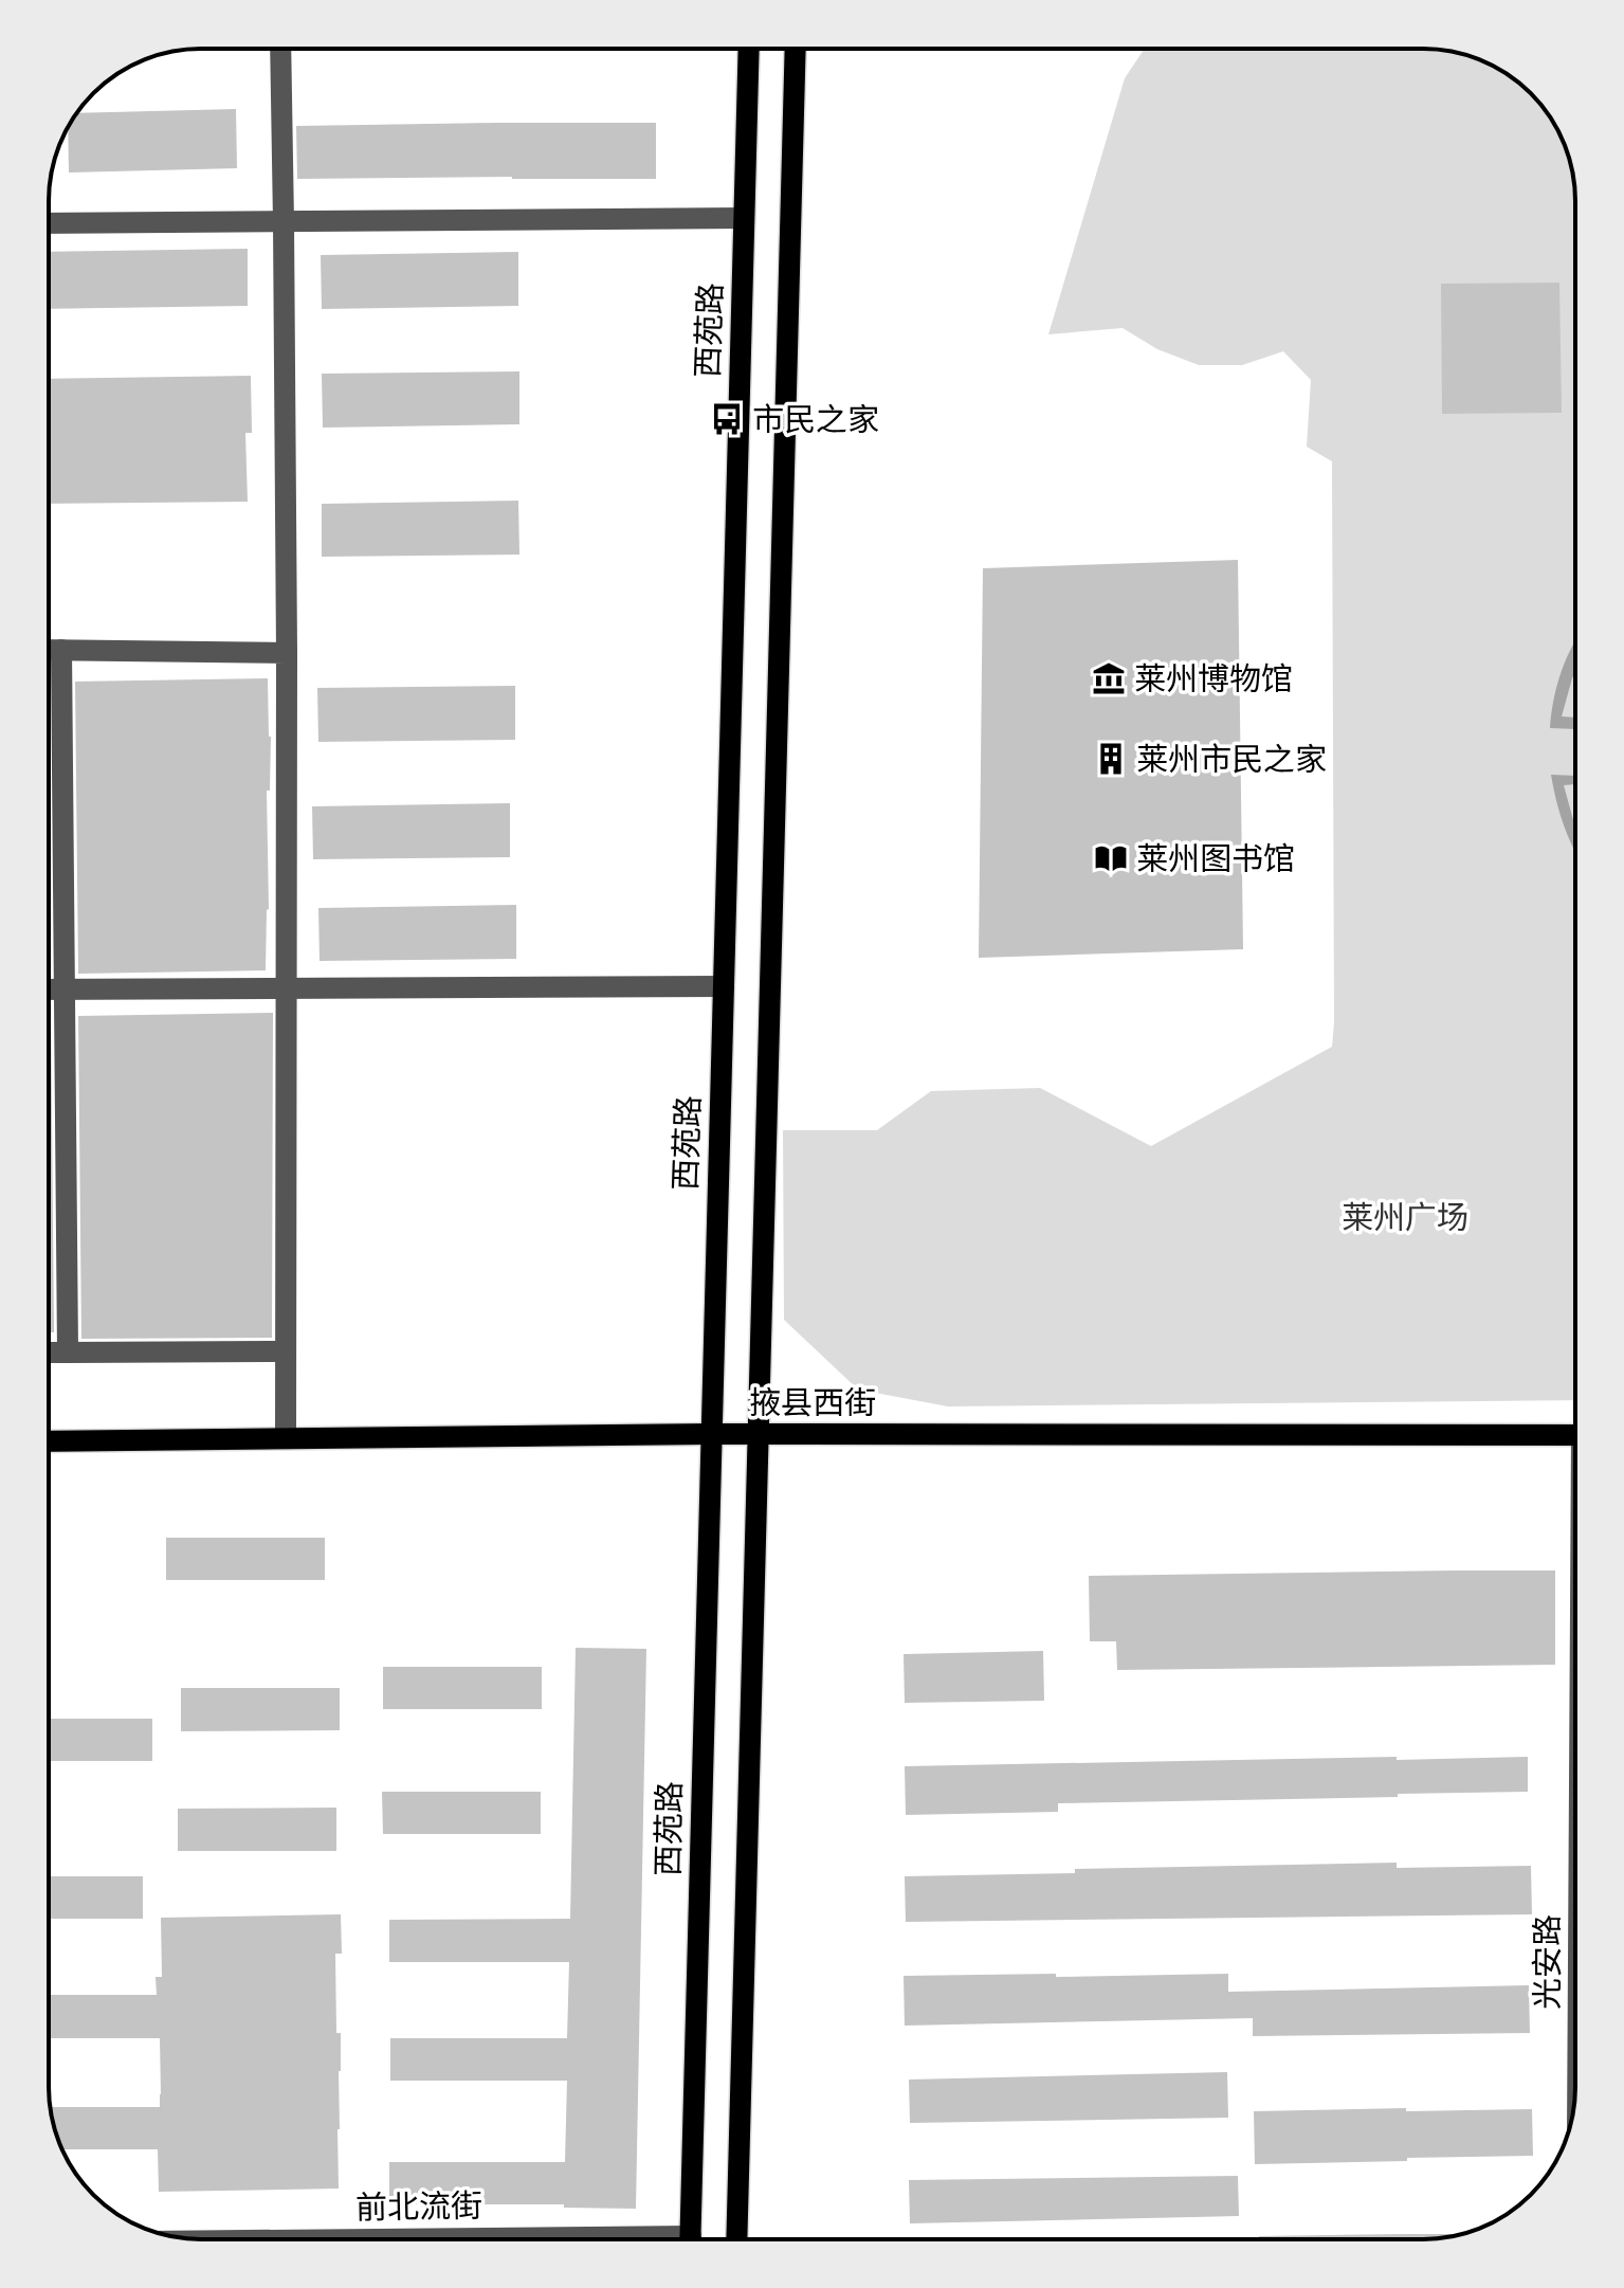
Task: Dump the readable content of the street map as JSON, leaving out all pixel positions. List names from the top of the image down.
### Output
{
  "streets": {
    "main road": ["西苑路", "掖县西街"]
  },
  "crossings": [
    ["西苑路", "掖县西街"]
  ],
  "parks": ["莱州广场"],
  "places": {
    "bus stop": ["市民之家"],
    "museum": ["莱州博物馆"],
    "building": ["莱州市民之家"],
    "library": ["莱州图书馆"]
  }
}
